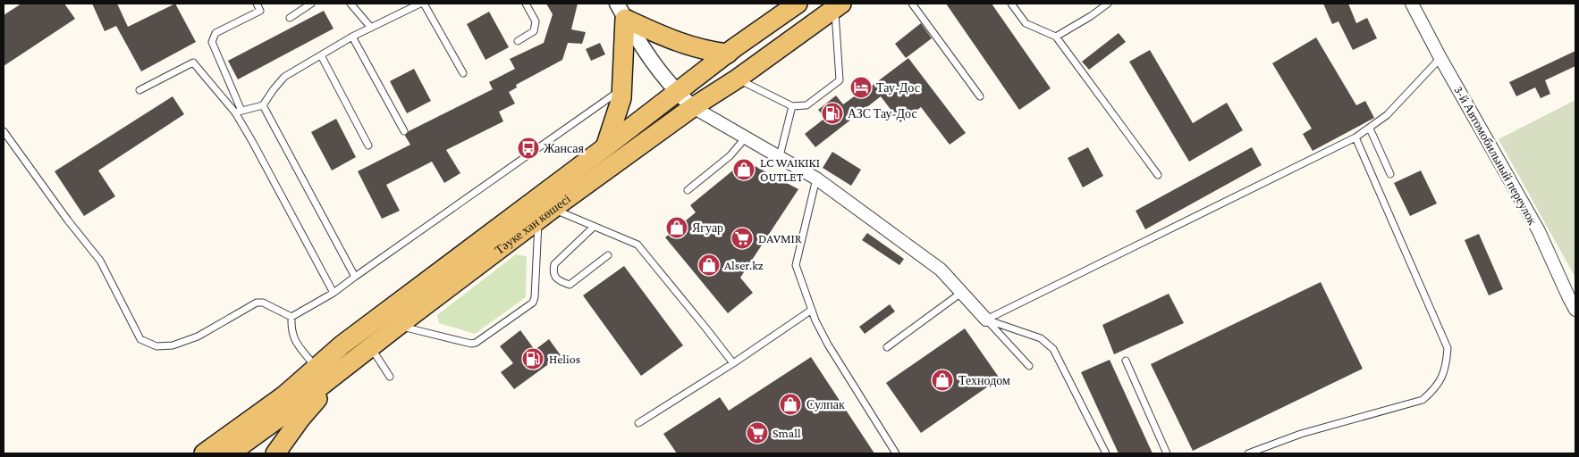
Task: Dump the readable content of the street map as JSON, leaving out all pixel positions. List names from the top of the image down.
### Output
{
  "streets": {
    "main road": ["Тәуке хан көшесі"],
    "street": ["3-й Автомобильный переулок"]
  },
  "places": {
    "hotel": ["Тау-Дос"],
    "fuel station": ["АЗС Тау-Дос", "Helios"],
    "bus stop": ["Жансая"],
    "shop": [
      "LC WAIKIKI OUTLET",
      "Ягуар",
      "Alser.kz",
      "Технодом",
      "Сулпак"
    ],
    "supermarket": ["DAVMIR", "Small"]
  }
}
